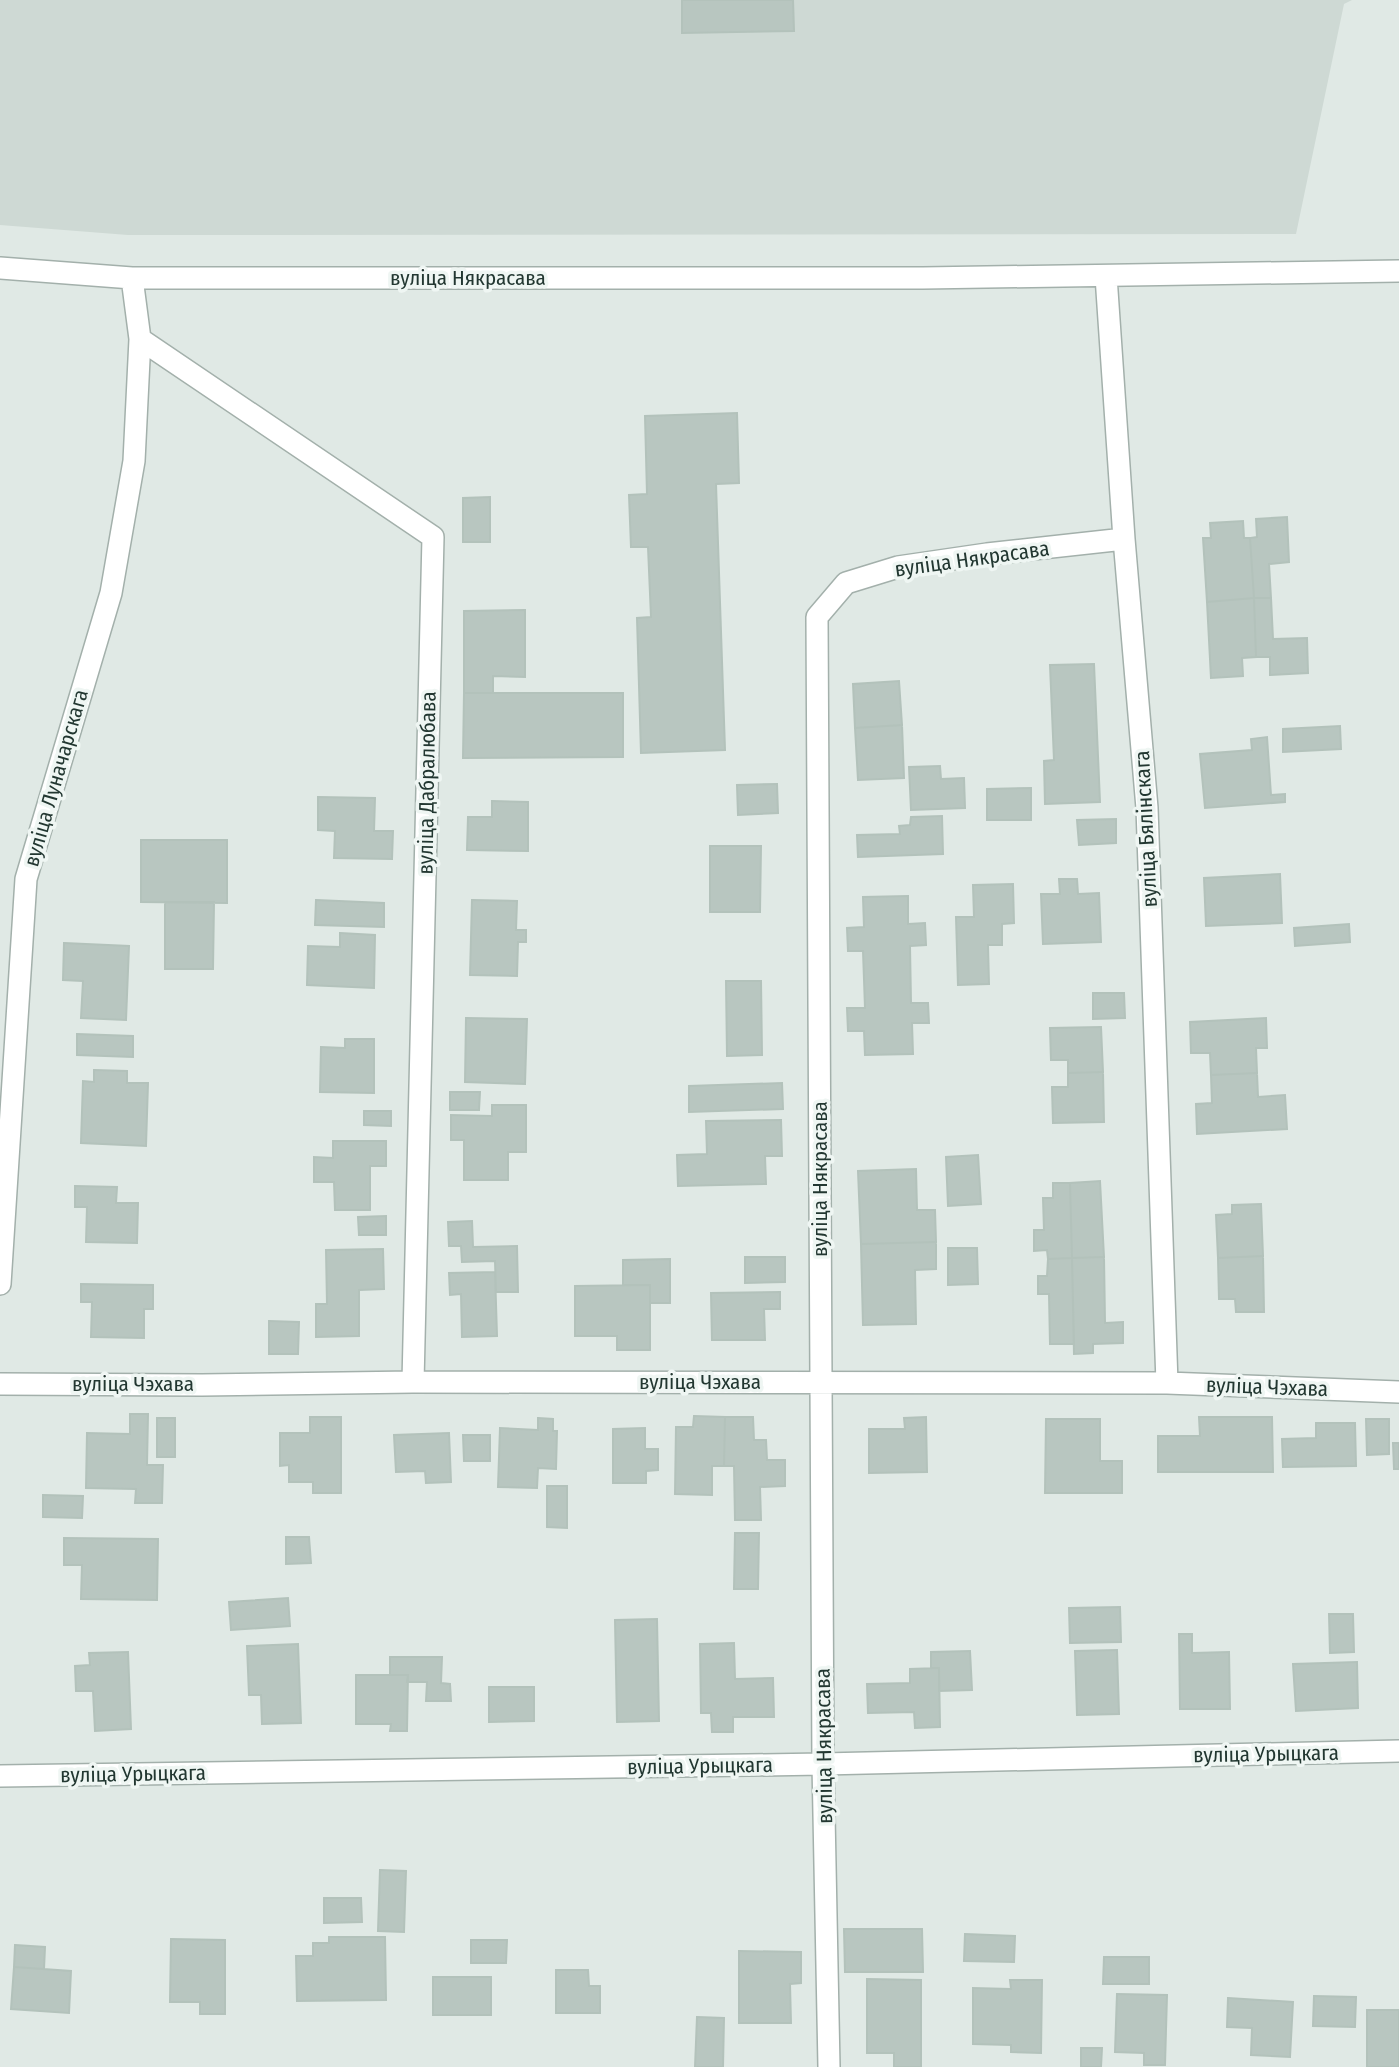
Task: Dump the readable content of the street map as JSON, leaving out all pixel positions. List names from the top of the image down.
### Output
{
  "streets": {
    "street": [
      "вуліца Някрасава",
      "вуліца Луначарскага",
      "вуліца Дабралюбава",
      "вуліца Бялінскага",
      "вуліца Чэхава",
      "вуліца Урыцкага"
    ]
  },
  "crossings": [
    ["вуліца Някрасава", "вуліца Луначарскага"],
    ["вуліца Някрасава", "вуліца Бялінскага"],
    ["вуліца Някрасава", "вуліца Чэхава"],
    ["вуліца Някрасава", "вуліца Урыцкага"],
    ["вуліца Луначарскага", "вуліца Дабралюбава"],
    ["вуліца Дабралюбава", "вуліца Чэхава"],
    ["вуліца Бялінскага", "вуліца Чэхава"]
  ]
}
